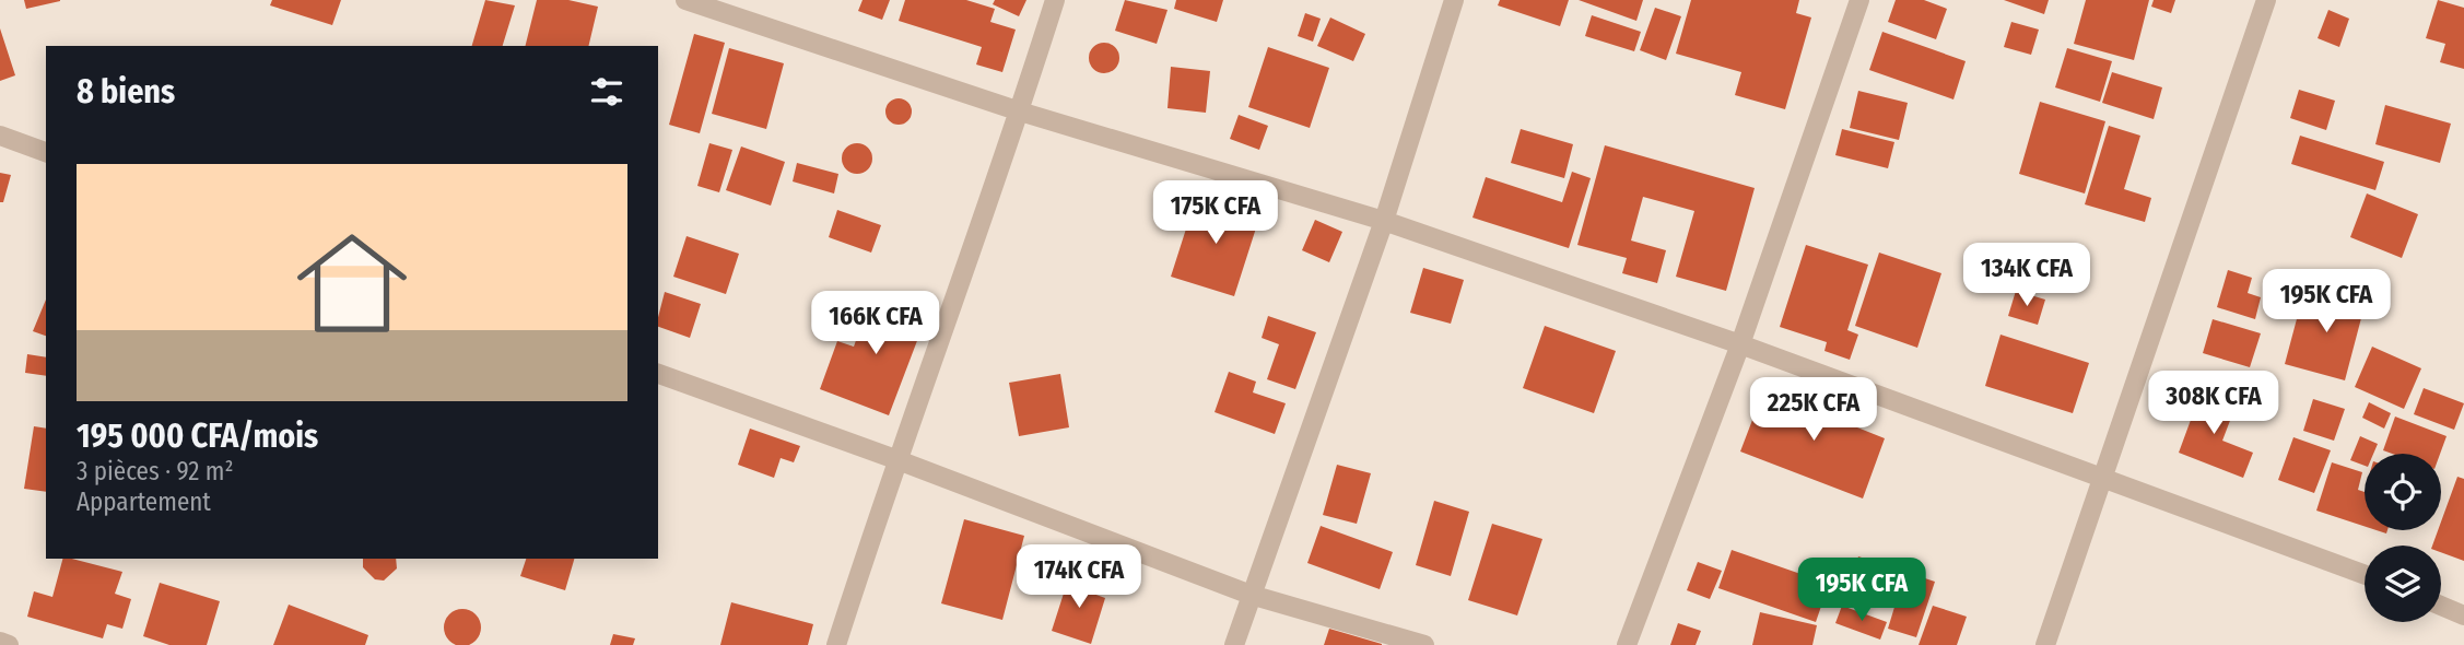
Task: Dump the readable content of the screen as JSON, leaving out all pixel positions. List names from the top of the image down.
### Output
{
  "page": {
    "heading": "8 biens",
    "list": [
      {
        "name": "195 000 CFA/mois",
        "note": "3 pièces · 92 m² · Appartement"
      }
    ],
    "price": [
      "175K CFA",
      "134K CFA",
      "195K CFA",
      "166K CFA",
      "308K CFA",
      "225K CFA",
      "174K CFA",
      "195K CFA"
    ]
  }
}
